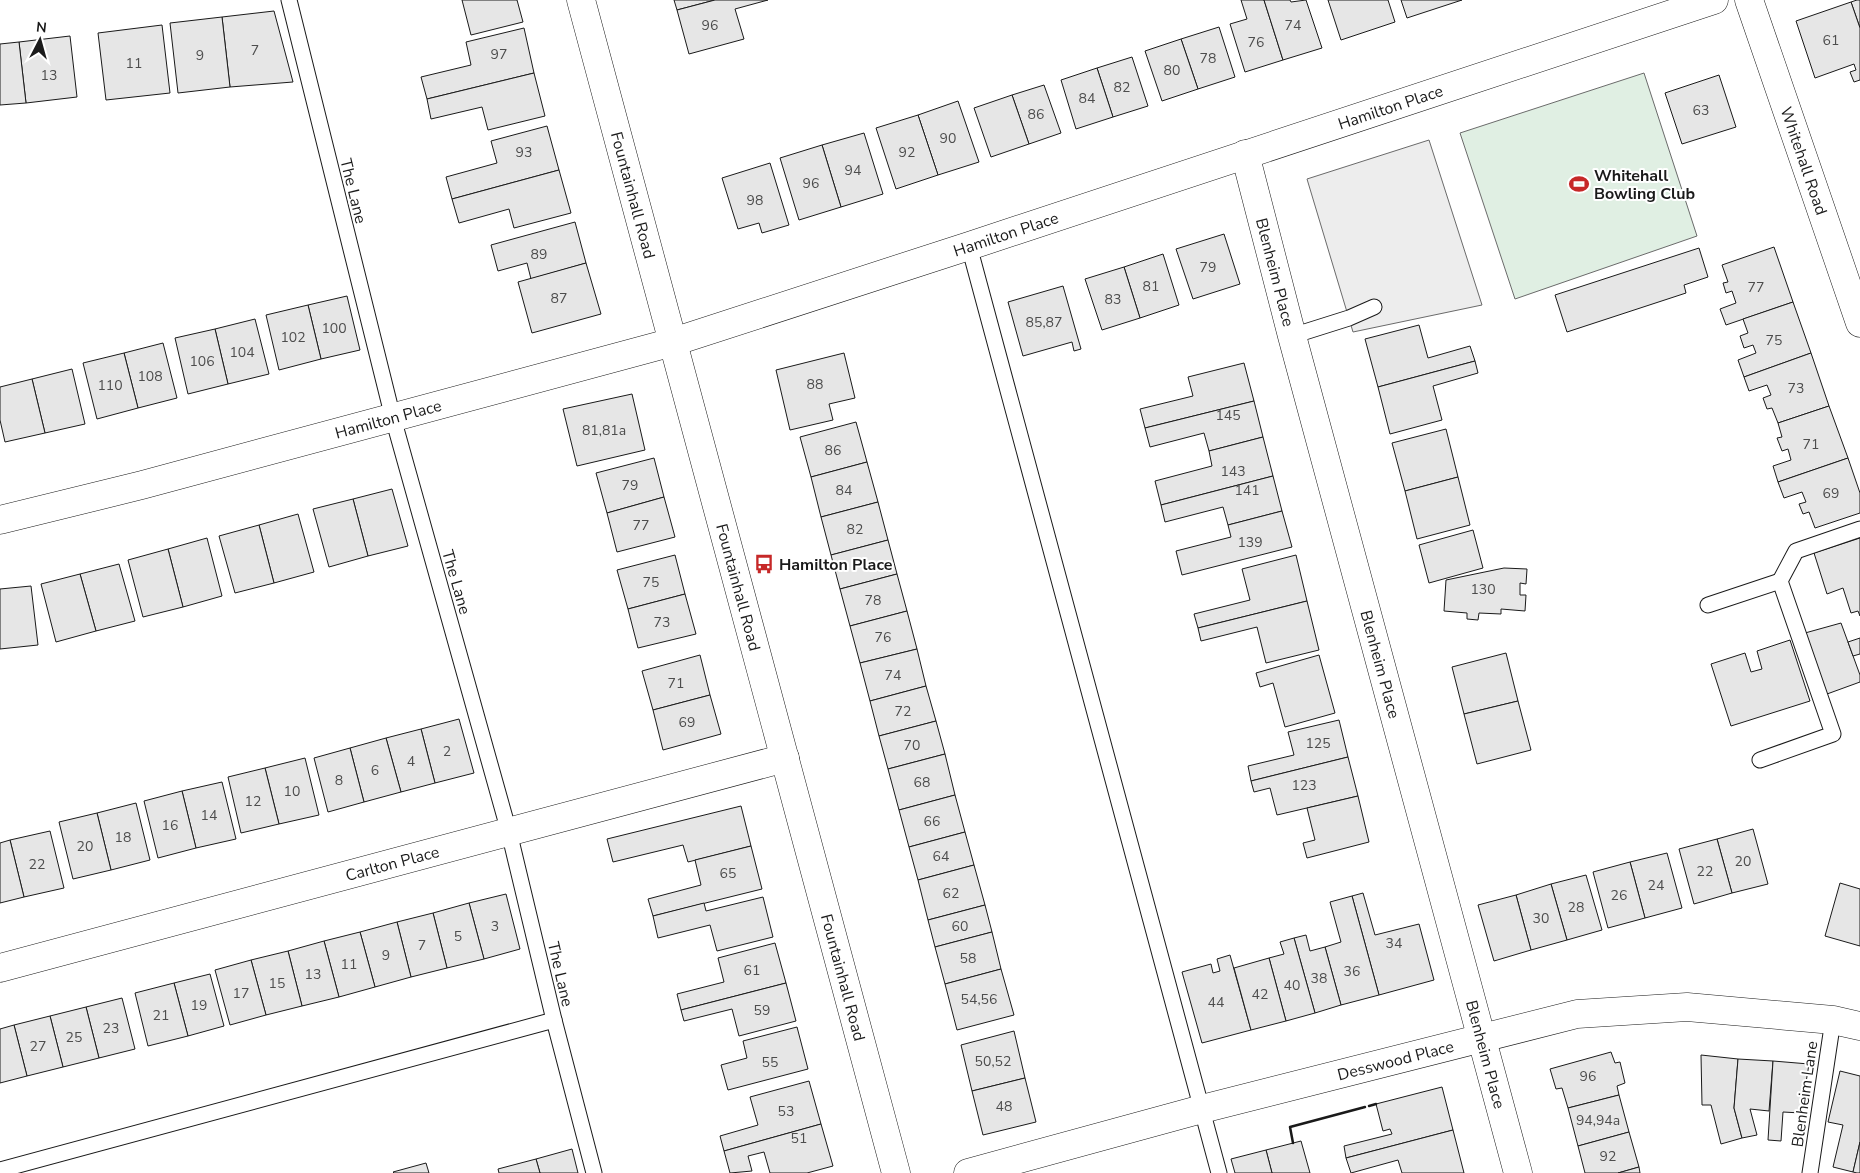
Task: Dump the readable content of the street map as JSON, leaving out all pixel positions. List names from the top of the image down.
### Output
{
  "streets": {
    "street": [
      "Hamilton Place",
      "Whitehall Road",
      "Fountainhall Road",
      "Blenheim Place",
      "Carlton Place",
      "Desswood Place"
    ],
    "lane": ["The Lane", "Blenheim Lane"]
  },
  "crossings": [
    ["Hamilton Place", "The Lane"],
    ["Hamilton Place", "Fountainhall Road"],
    ["Hamilton Place", "Blenheim Place"],
    ["The Lane", "Carlton Place"],
    ["Fountainhall Road", "Carlton Place"],
    ["Blenheim Place", "Desswood Place"],
    ["Desswood Place", "Blenheim Lane"]
  ],
  "places": {
    "sports": ["Whitehall Bowling Club"],
    "bus stop": ["Hamilton Place"]
  },
  "house_numbers": [
    "96",
    "74",
    "61",
    "76",
    "7",
    "97",
    "9",
    "78",
    "11",
    "80",
    "13",
    "82",
    "84",
    "63",
    "86",
    "90",
    "93",
    "92",
    "94",
    "96",
    "98",
    "89",
    "79",
    "81",
    "77",
    "87",
    "83",
    "85,87",
    "100",
    "102",
    "75",
    "104",
    "106",
    "108",
    "88",
    "110",
    "73",
    "145",
    "81,81a",
    "71",
    "86",
    "143",
    "79",
    "84",
    "141",
    "69",
    "77",
    "82",
    "139",
    "75",
    "130",
    "78",
    "73",
    "76",
    "74",
    "71",
    "72",
    "69",
    "125",
    "70",
    "2",
    "4",
    "6",
    "8",
    "68",
    "123",
    "10",
    "12",
    "14",
    "66",
    "16",
    "18",
    "20",
    "64",
    "20",
    "22",
    "22",
    "65",
    "24",
    "62",
    "26",
    "28",
    "30",
    "3",
    "60",
    "5",
    "34",
    "7",
    "9",
    "58",
    "11",
    "61",
    "36",
    "13",
    "38",
    "15",
    "40",
    "17",
    "42",
    "54,56",
    "44",
    "19",
    "59",
    "21",
    "23",
    "25",
    "27",
    "50,52",
    "55",
    "96",
    "48",
    "53",
    "94,94a",
    "51",
    "92"
  ],
  "north": "top"
}
